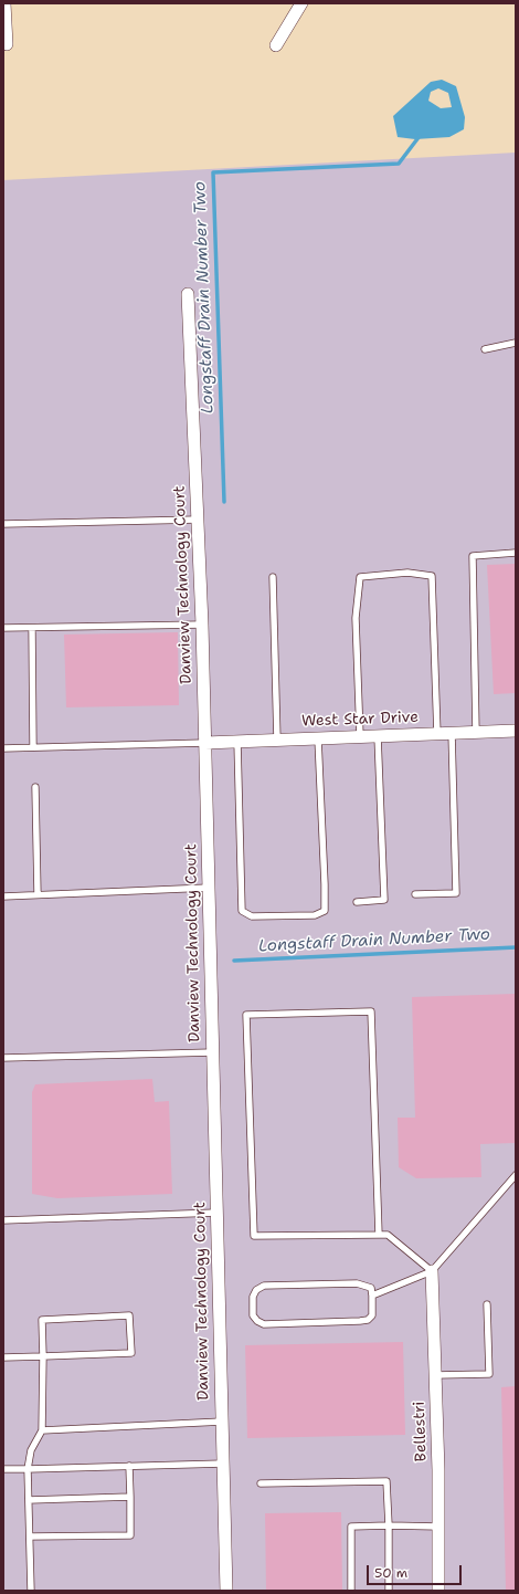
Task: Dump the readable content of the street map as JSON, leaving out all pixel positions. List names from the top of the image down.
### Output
{
  "streets": {
    "street": ["Danview Technology Court", "West Star Drive", "Bellestri"]
  },
  "crossings": [
    ["Danview Technology Court", "West Star Drive"]
  ],
  "water": ["Longstaff Drain Number Two"],
  "scale_bar": "50 m"
}
